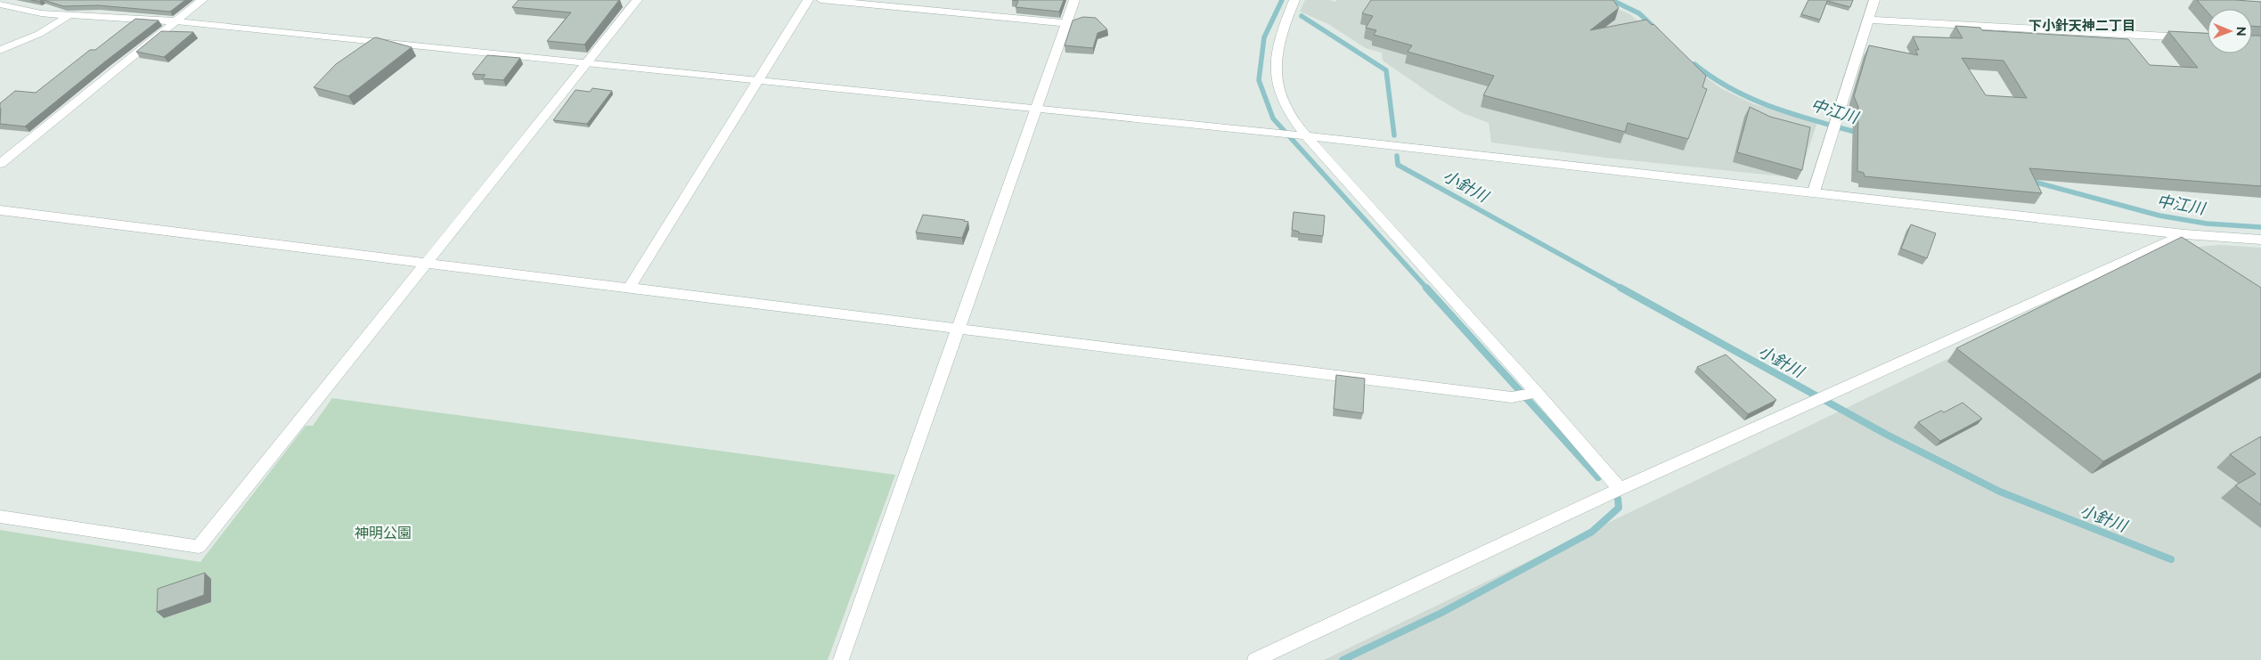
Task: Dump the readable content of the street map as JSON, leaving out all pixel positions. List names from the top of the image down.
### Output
{
  "districts": ["下小針天神二丁目"],
  "water": ["中江川", "小針川"],
  "parks": ["神明公園"],
  "north": "right"
}
